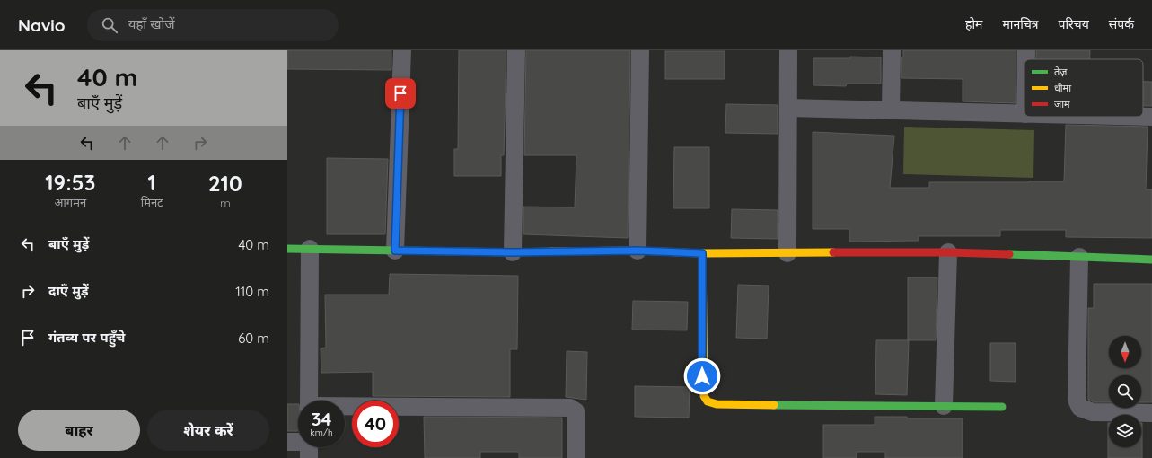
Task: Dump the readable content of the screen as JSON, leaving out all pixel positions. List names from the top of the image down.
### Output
{
  "legend": ["तेज़", "धीमा", "जाम"],
  "north": "bottom",
  "page": {
    "header": "Navio",
    "search": "यहाँ खोजें",
    "nav": [
      "होम",
      "मानचित्र",
      "परिचय",
      "संपर्क"
    ],
    "turn": ["40 m", "बाएँ मुड़ें"],
    "eta": [
      "19:53",
      "आगमन",
      "1",
      "मिनट",
      "210",
      "m"
    ],
    "list": [
      {
        "name": "बाएँ मुड़ें",
        "value": "40 m"
      },
      {
        "name": "दाएँ मुड़ें",
        "value": "110 m"
      },
      {
        "name": "गंतव्य पर पहुँचे",
        "value": "60 m"
      }
    ],
    "speed": "34 km/h",
    "limit": "40",
    "buttons": ["बाहर", "शेयर करें"]
  }
}
